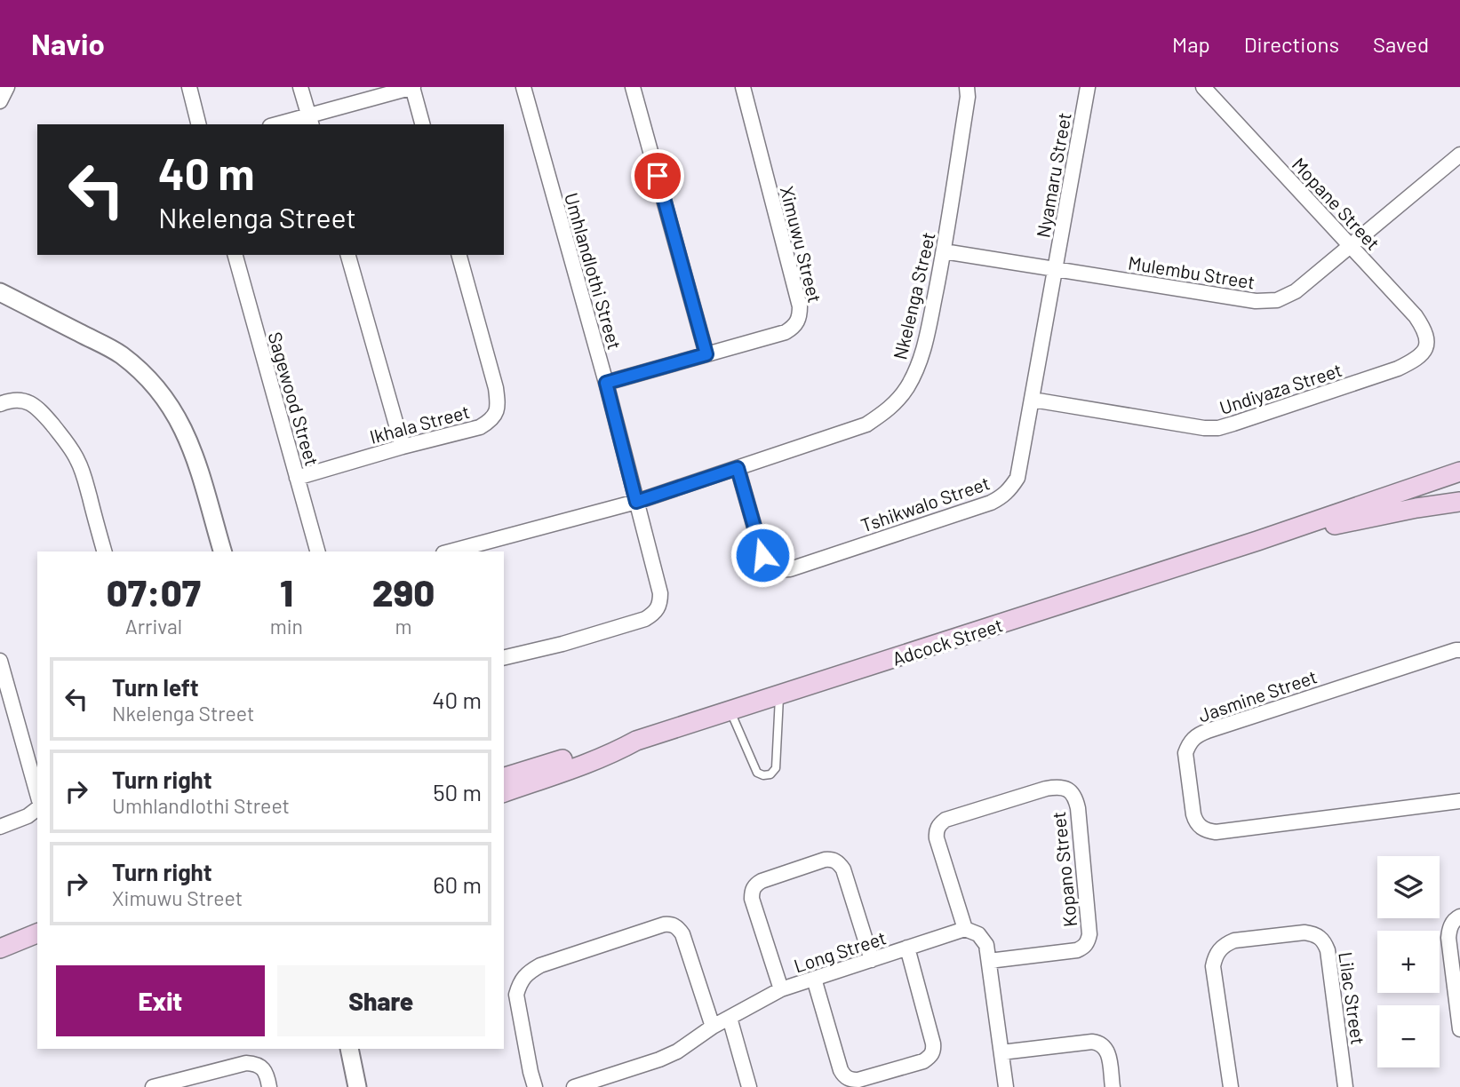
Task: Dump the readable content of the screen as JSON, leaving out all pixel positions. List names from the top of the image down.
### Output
{
  "streets": {
    "main road": ["Adcock Street"],
    "street": [
      "Nyamaru Street",
      "Mopane Street",
      "Ximuwu Street",
      "Umhlandlothi Street",
      "Mulembu Street",
      "Nkelenga Street",
      "Undiyaza Street",
      "Sagewood Street",
      "Ikhala Street",
      "Tshikwalo Street",
      "Jasmine Street",
      "Kopano Street",
      "Long Street",
      "Lilac Street"
    ]
  },
  "crossings": [
    ["Nyamaru Street", "Mulembu Street"],
    ["Nyamaru Street", "Tshikwalo Street"],
    ["Mopane Street", "Mulembu Street"],
    ["Mopane Street", "Undiyaza Street"],
    ["Ximuwu Street", "Umhlandlothi Street"],
    ["Umhlandlothi Street", "Nkelenga Street"],
    ["Mulembu Street", "Nkelenga Street"],
    ["Mulembu Street", "Tshikwalo Street"],
    ["Nkelenga Street", "Tshikwalo Street"],
    ["Undiyaza Street", "Tshikwalo Street"],
    ["Sagewood Street", "Ikhala Street"],
    ["Kopano Street", "Long Street"]
  ],
  "page": {
    "header": "Navio",
    "nav": ["Map", "Directions", "Saved"],
    "turn": ["40 m", "Nkelenga Street"],
    "eta": [
      "07:07",
      "Arrival",
      "1",
      "min",
      "290",
      "m"
    ],
    "list": [
      {
        "name": "Turn left",
        "note": "Nkelenga Street",
        "value": "40 m"
      },
      {
        "name": "Turn right",
        "note": "Umhlandlothi Street",
        "value": "50 m"
      },
      {
        "name": "Turn right",
        "note": "Ximuwu Street",
        "value": "60 m"
      }
    ],
    "map_buttons": ["+", "−"],
    "buttons": ["Exit", "Share"]
  }
}
